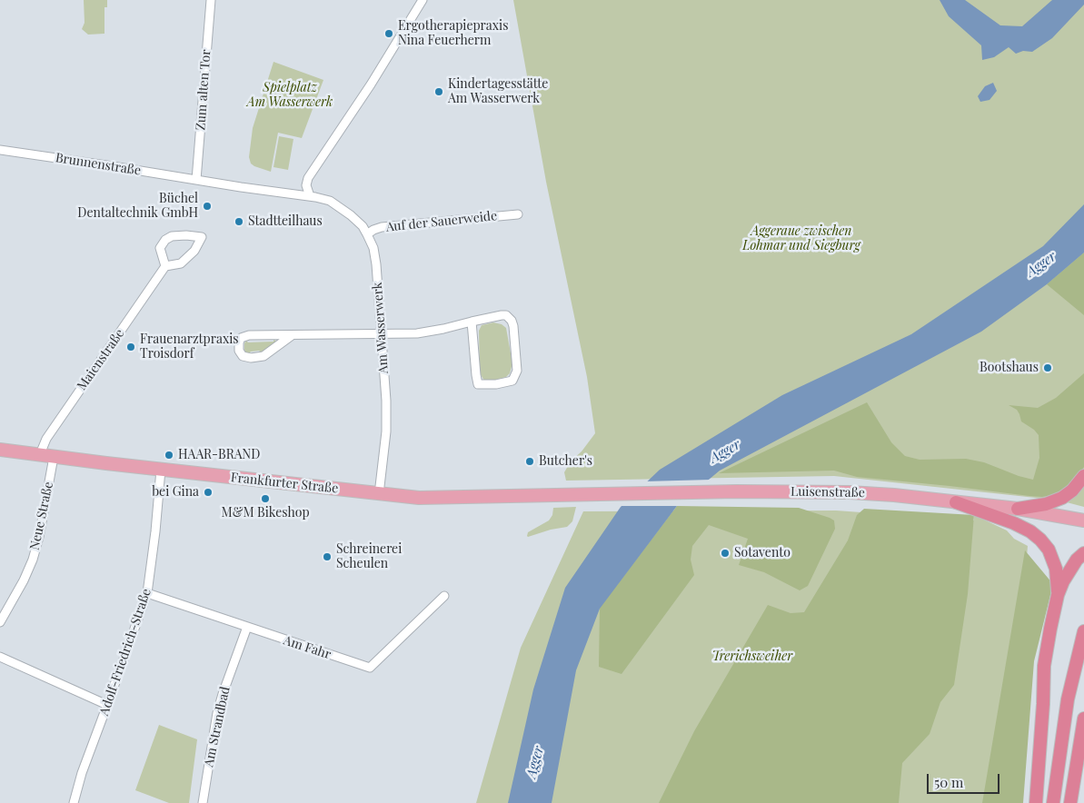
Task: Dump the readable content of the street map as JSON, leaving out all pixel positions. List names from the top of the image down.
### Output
{
  "streets": {
    "main road": ["Frankfurter Straße", "Luisenstraße"],
    "street": [
      "Zum alten Tor",
      "Brunnenstraße",
      "Auf der Sauerweide",
      "Am Wasserwerk",
      "Maienstraße",
      "Neue Straße",
      "Am Fahr",
      "Adolf-Friedrich-Straße",
      "Am Strandbad"
    ]
  },
  "crossings": [
    ["Zum alten Tor", "Brunnenstraße"],
    ["Zum alten Tor", "Am Wasserwerk"],
    ["Brunnenstraße", "Am Wasserwerk"],
    ["Auf der Sauerweide", "Am Wasserwerk"],
    ["Am Wasserwerk", "Frankfurter Straße"],
    ["Maienstraße", "Frankfurter Straße"],
    ["Frankfurter Straße", "Luisenstraße"],
    ["Frankfurter Straße", "Neue Straße"],
    ["Frankfurter Straße", "Adolf-Friedrich-Straße"],
    ["Am Fahr", "Adolf-Friedrich-Straße"],
    ["Am Fahr", "Am Strandbad"]
  ],
  "water": ["Agger"],
  "parks": ["Spielplatz Am Wasserwerk", "Aggeraue zwischen Lohmar und Siegburg", "Trerichsweiher"],
  "places": [
    "Ergotherapiepraxis Nina Feuerherm",
    "Kindertagesstätte Am Wasserwerk",
    "Büchel Dentaltechnik GmbH",
    "Stadtteilhaus",
    "Frauenarztpraxis Troisdorf",
    "Bootshaus",
    "HAAR-BRAND",
    "Butcher's",
    "bei Gina",
    "M&M Bikeshop",
    "Sotavento",
    "Schreinerei Scheulen"
  ],
  "scale_bar": "50 m"
}
